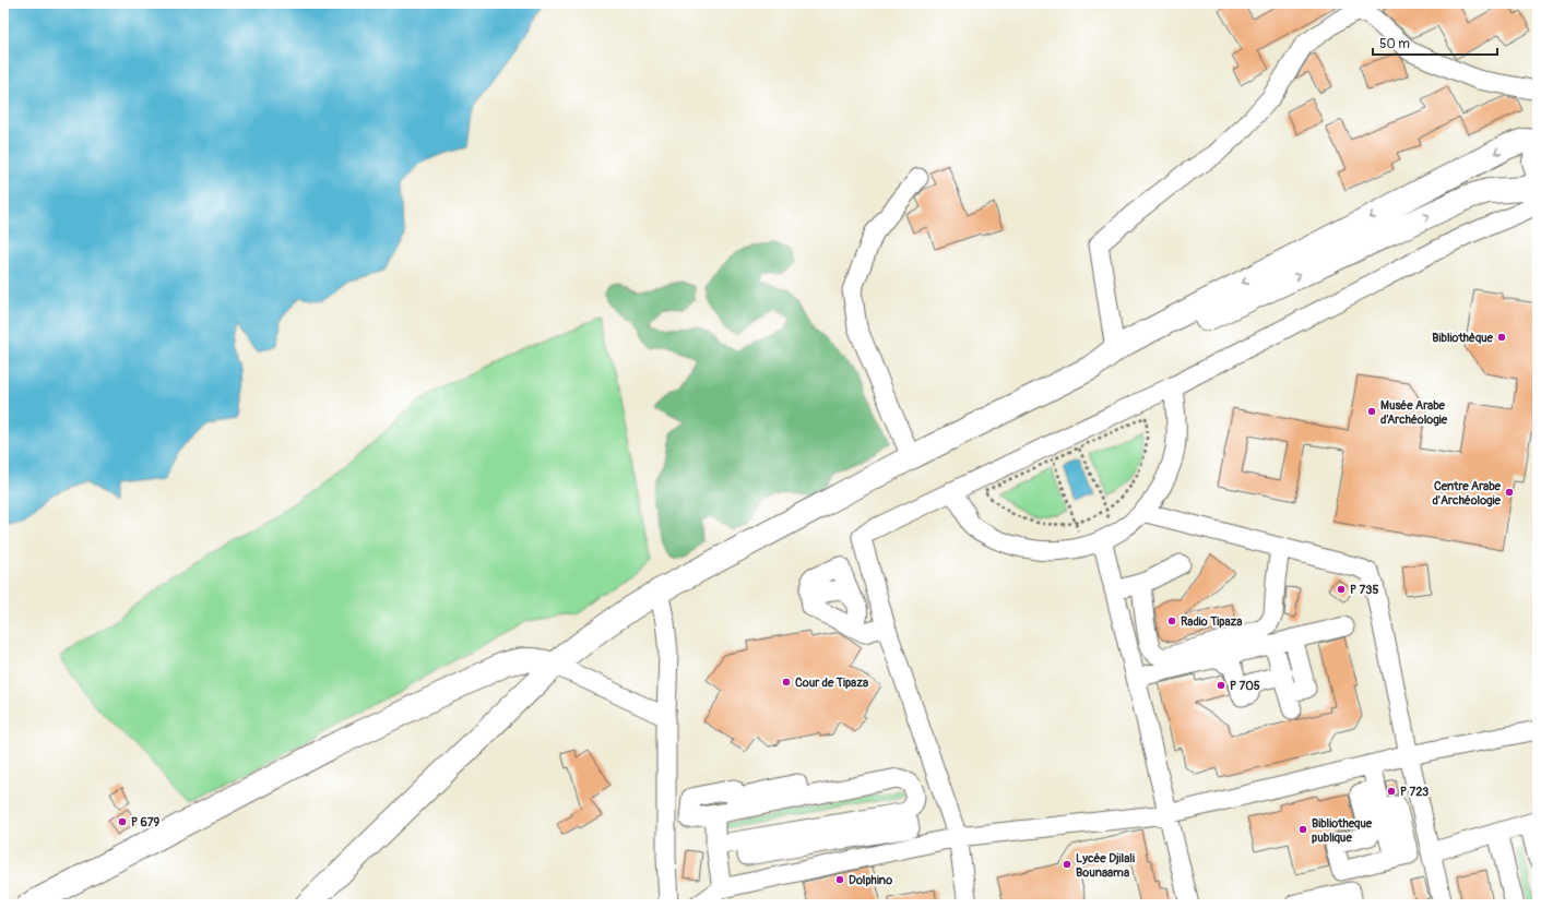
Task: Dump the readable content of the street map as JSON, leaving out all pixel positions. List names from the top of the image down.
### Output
{
  "places": [
    "Bibliothèque",
    "Musée Arabe d’Archéologie",
    "Centre Arabe d'Archéologie",
    "P 735",
    "Radio Tipaza",
    "Cour de Tipaza",
    "P 705",
    "P 723",
    "P 679",
    "Bibliotheque publique",
    "Lycée Djilali Bounaama",
    "Dolphino"
  ],
  "scale_bar": "50 m"
}
